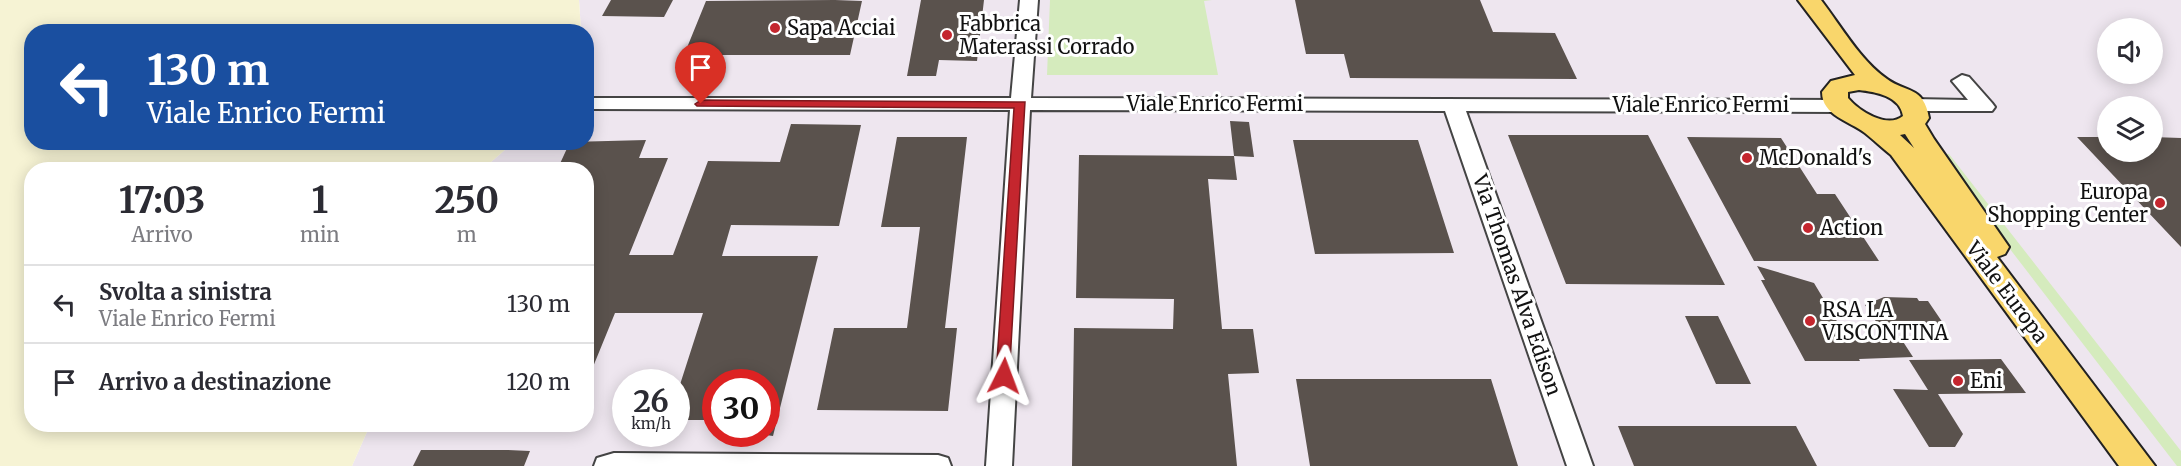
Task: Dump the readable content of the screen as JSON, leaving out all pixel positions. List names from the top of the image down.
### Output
{
  "streets": {
    "main road": ["Viale Europa"],
    "street": ["Viale Enrico Fermi", "Via Thomas Alva Edison"]
  },
  "crossings": [
    ["Viale Enrico Fermi", "Via Thomas Alva Edison"],
    ["Viale Enrico Fermi", "Viale Europa"]
  ],
  "places": [
    "Sapa Acciai",
    "Fabbrica Materassi Corrado",
    "McDonald's",
    "Europa Shopping Center",
    "Action",
    "RSA LA VISCONTINA",
    "Eni"
  ],
  "page": {
    "turn": ["130 m", "Viale Enrico Fermi"],
    "eta": [
      "17:03",
      "Arrivo",
      "1",
      "min",
      "250",
      "m"
    ],
    "list": [
      {
        "name": "Svolta a sinistra",
        "note": "Viale Enrico Fermi",
        "value": "130 m"
      },
      {
        "name": "Arrivo a destinazione",
        "value": "120 m"
      }
    ],
    "speed": "26 km/h",
    "limit": "30"
  }
}
